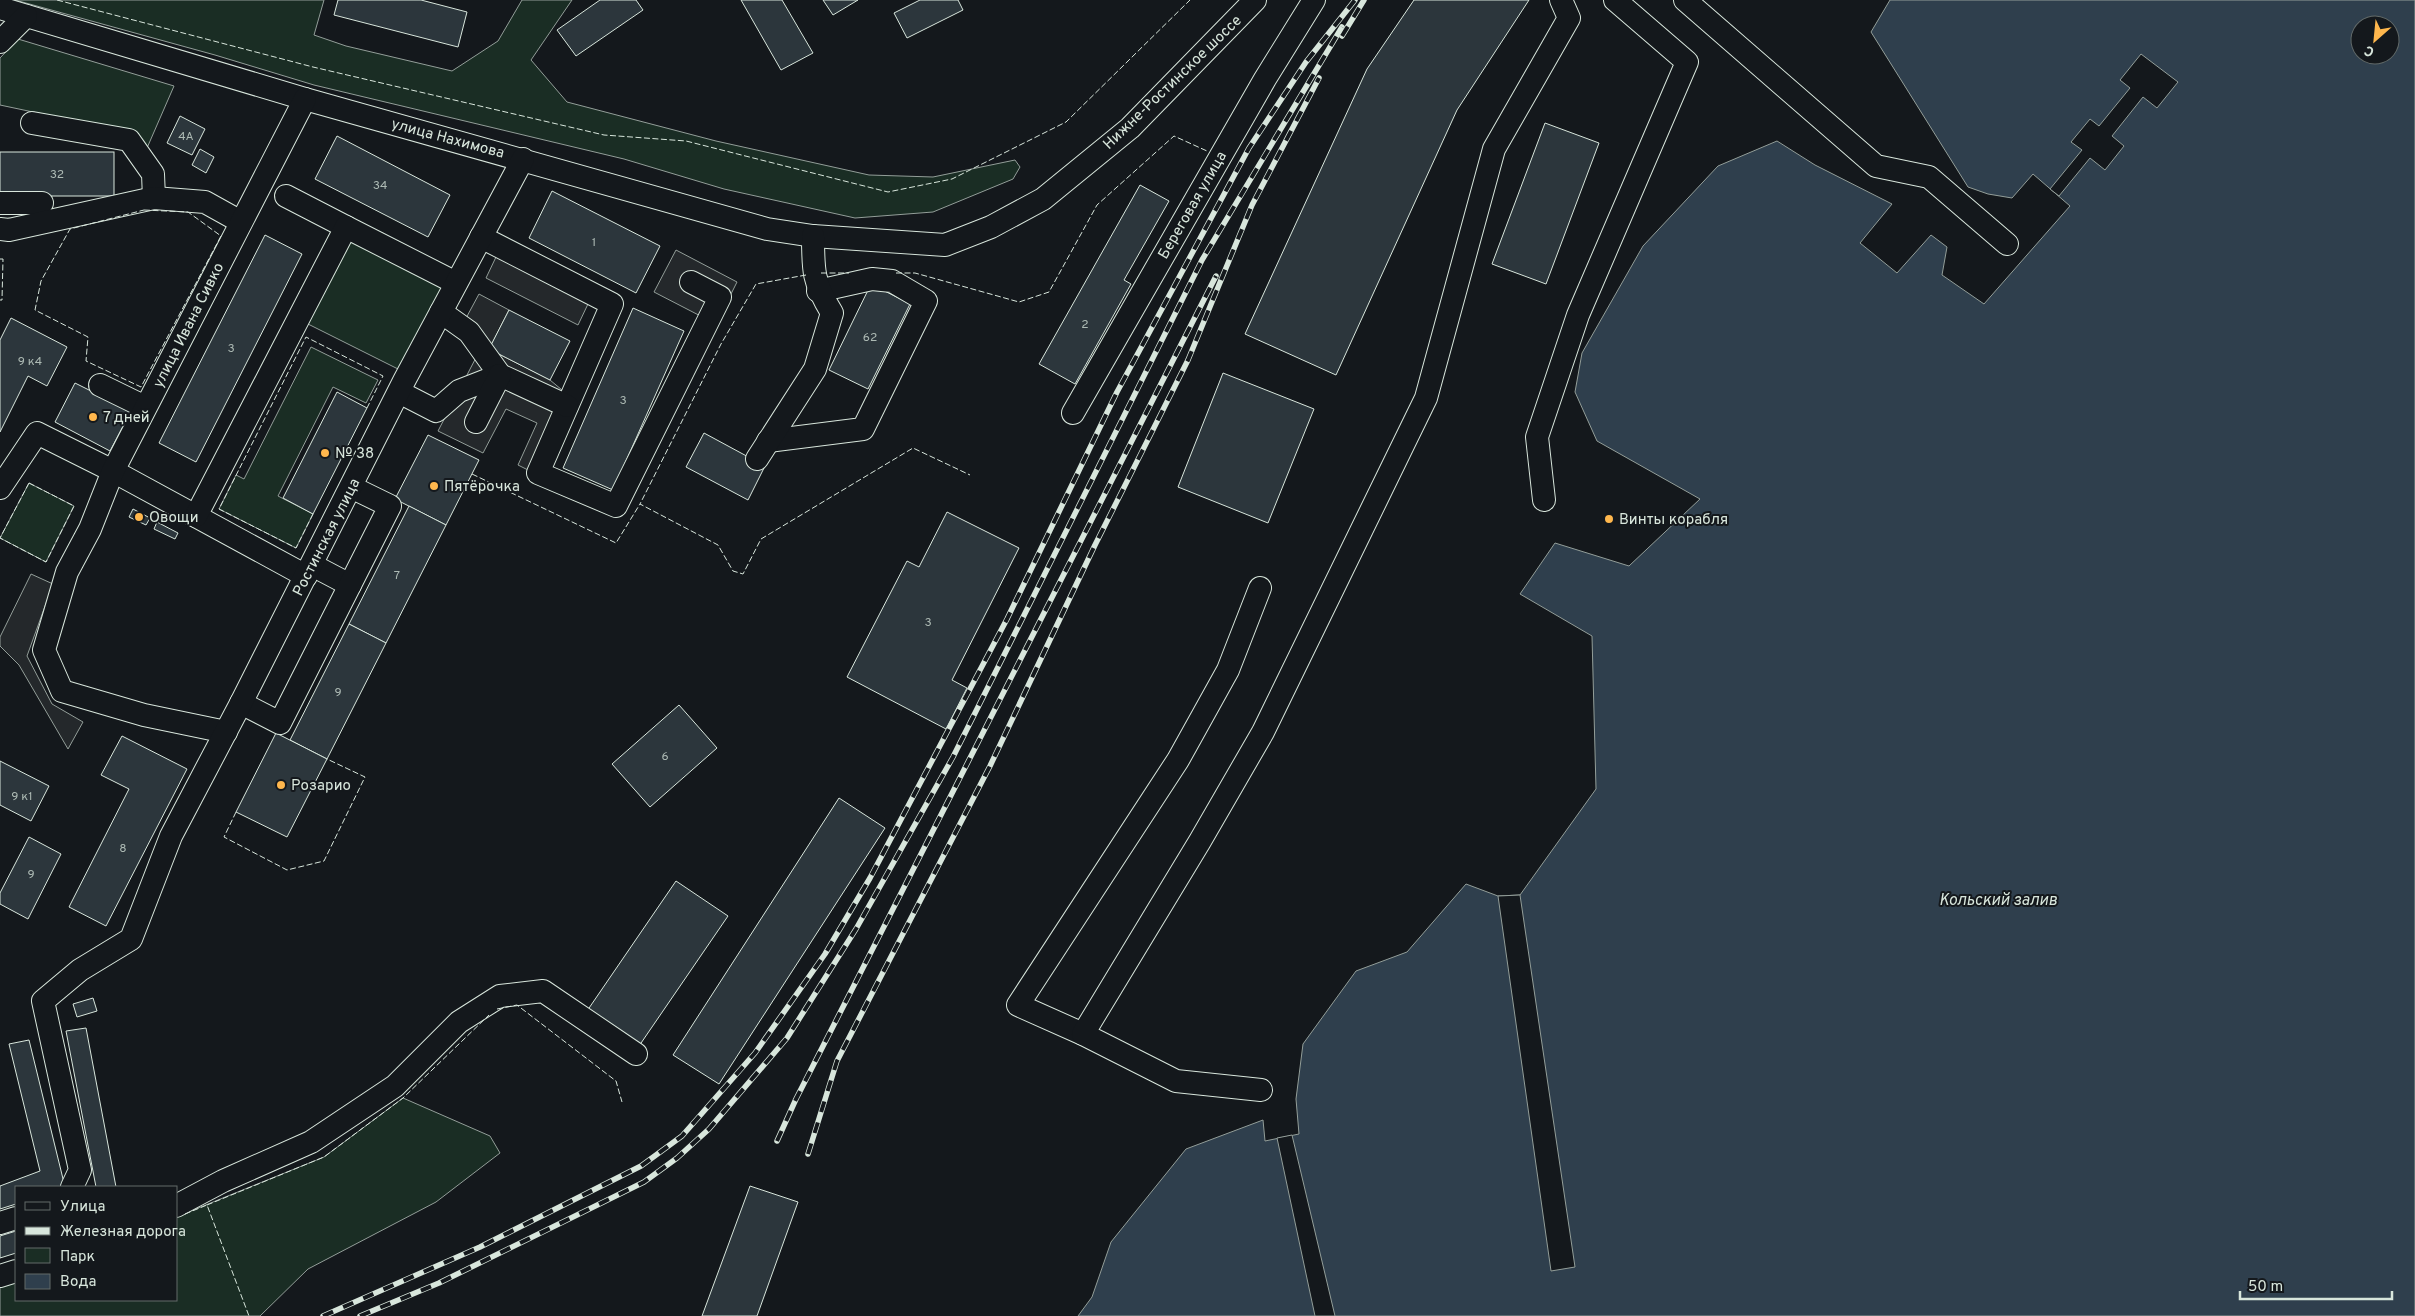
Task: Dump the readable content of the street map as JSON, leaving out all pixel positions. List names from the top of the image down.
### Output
{
  "streets": {
    "street": [
      "Нижне-Ростинское шоссе",
      "улица Нахимова",
      "Береговая улица",
      "улица Ивана Сивко",
      "Ростинская улица"
    ]
  },
  "crossings": [
    ["Нижне-Ростинское шоссе", "улица Нахимова"],
    ["улица Нахимова", "улица Ивана Сивко"],
    ["улица Нахимова", "Ростинская улица"],
    ["улица Ивана Сивко", "Ростинская улица"]
  ],
  "water": ["Кольский залив"],
  "places": [
    "7 дней",
    "№ 38",
    "Пятёрочка",
    "Овощи",
    "Винты корабля",
    "Розарио"
  ],
  "house_numbers": [
    "4А",
    "32",
    "34",
    "1",
    "2",
    "62",
    "3",
    "9 к4",
    "3",
    "7",
    "3",
    "9",
    "6",
    "9 к1",
    "8",
    "9"
  ],
  "legend": [
    "Улица",
    "Железная дорога",
    "Парк",
    "Вода"
  ],
  "scale_bar": "50 m",
  "north": "bottom left"
}
